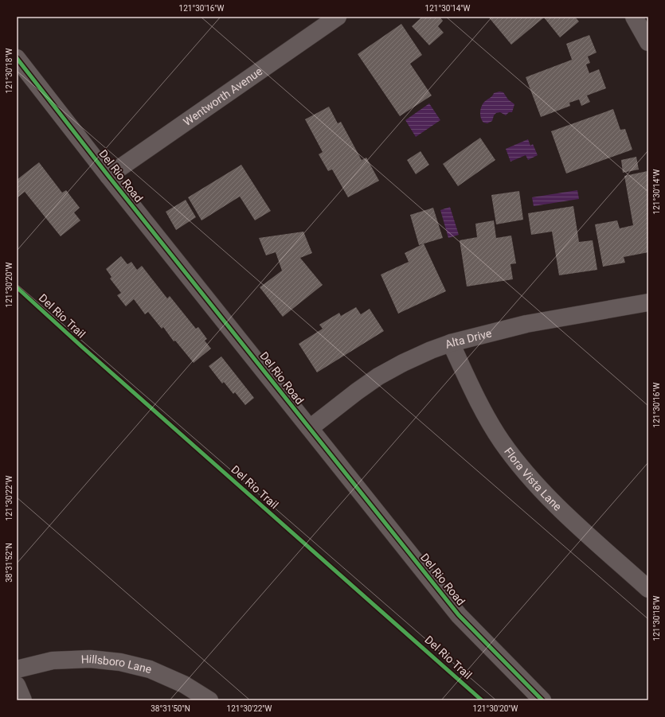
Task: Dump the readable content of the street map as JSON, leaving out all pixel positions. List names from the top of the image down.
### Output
{
  "streets": {
    "street": [
      "Wentworth Avenue",
      "Del Rio Road",
      "Alta Drive",
      "Flora Vista Lane",
      "Hillsboro Lane"
    ],
    "cycle path": ["Del Rio Trail"]
  },
  "crossings": [
    ["Wentworth Avenue", "Del Rio Road"],
    ["Del Rio Road", "Alta Drive"],
    ["Alta Drive", "Flora Vista Lane"]
  ],
  "coordinates": [
    "121°30'16\"W",
    "121°30'14\"W",
    "121°30'18\"W",
    "121°30'20\"W",
    "121°30'22\"W",
    "38°31'52\"N",
    "38°31'50\"N"
  ]
}
